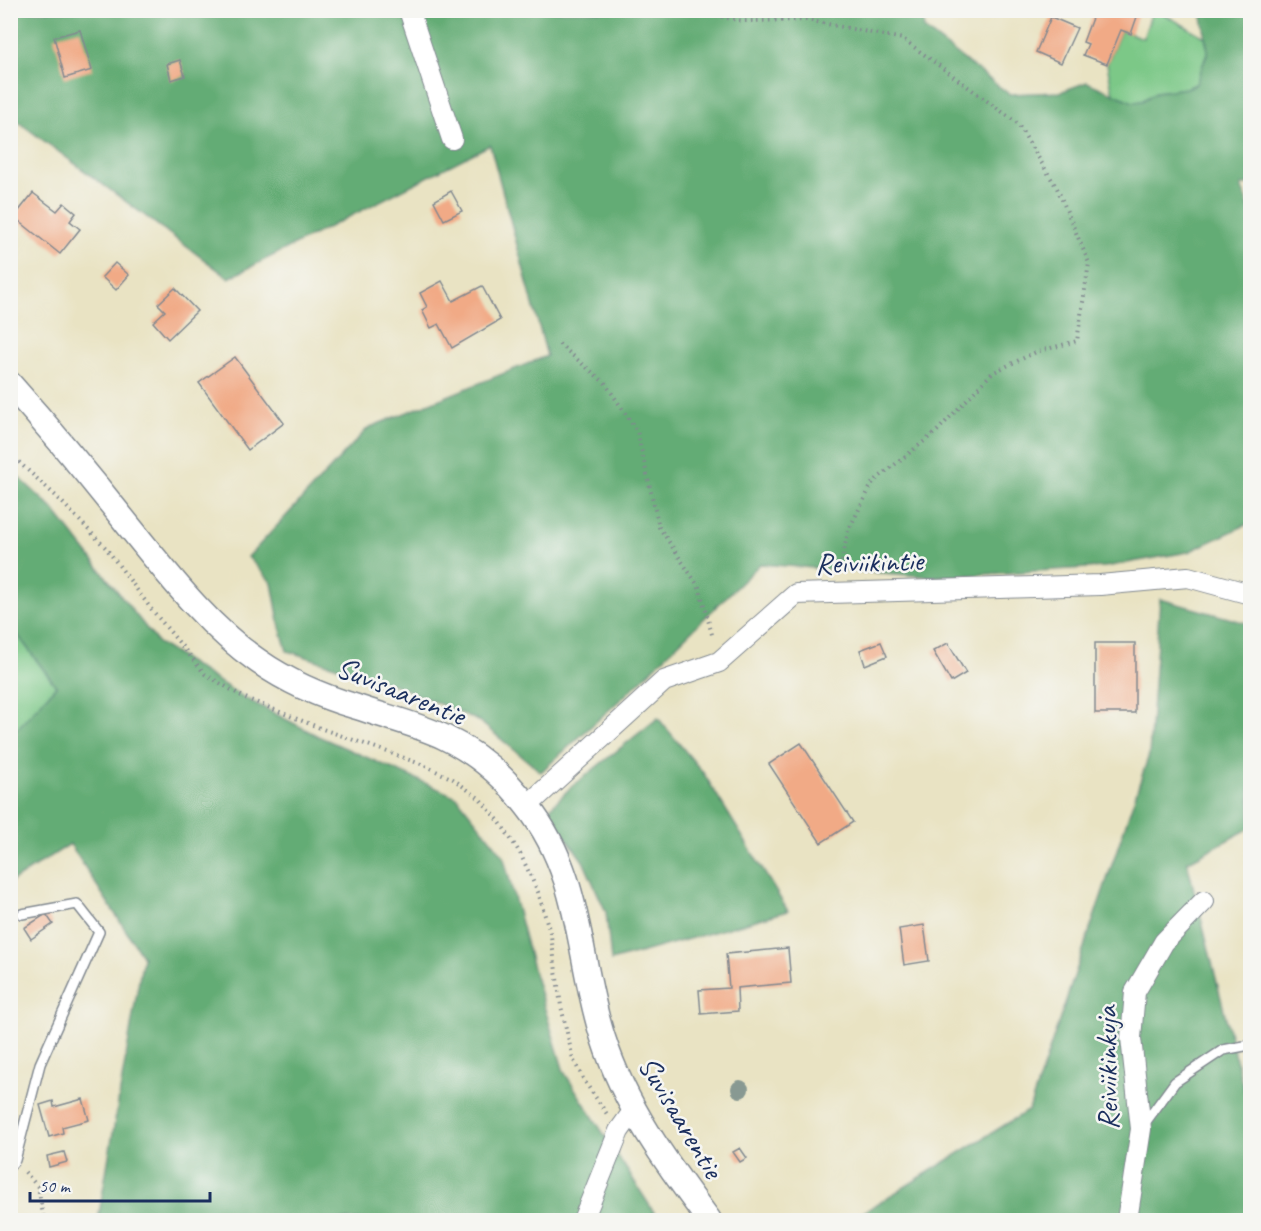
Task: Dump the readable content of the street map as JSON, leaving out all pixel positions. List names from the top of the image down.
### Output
{
  "streets": {
    "street": ["Reiviikintie", "Suvisaarentie", "Reiviikinkuja"]
  },
  "crossings": [
    ["Reiviikintie", "Suvisaarentie"]
  ],
  "scale_bar": "50 m"
}
